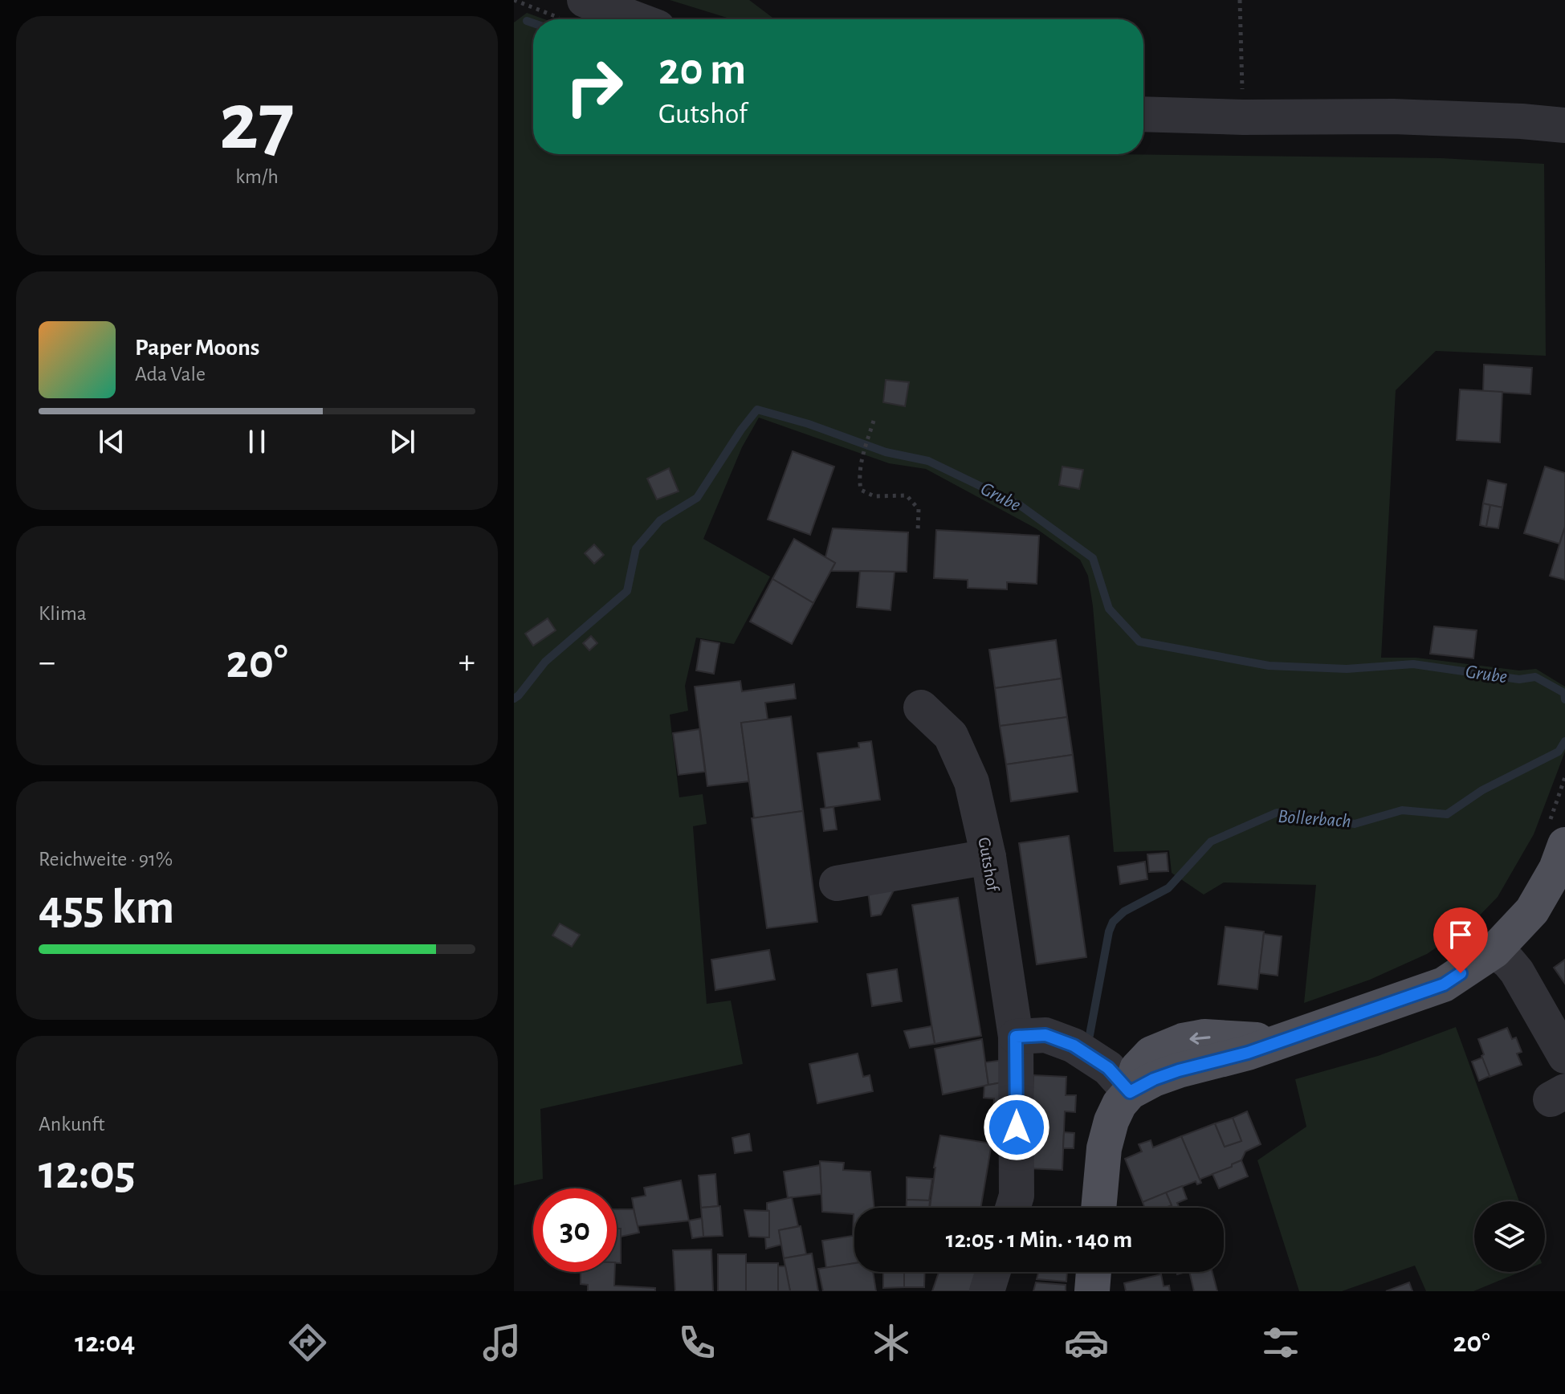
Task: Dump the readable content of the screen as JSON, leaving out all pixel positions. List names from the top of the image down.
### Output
{
  "streets": {
    "street": ["Gutshof"]
  },
  "water": ["Grube", "Bollerbach"],
  "page": {
    "tile": [
      ["27", "km/h"],
      "Klima",
      ["Reichweite · 91%", "455 km"],
      ["Ankunft", "12:05"]
    ],
    "turn": ["20 m", "Gutshof"],
    "song": ["Paper Moons", "Ada Vale"],
    "heat": ["−", "20°", "+"],
    "limit": "30",
    "trip": "12:05 · 1 Min. · 140 m",
    "tabs": ["12:04", "20°"]
  }
}
